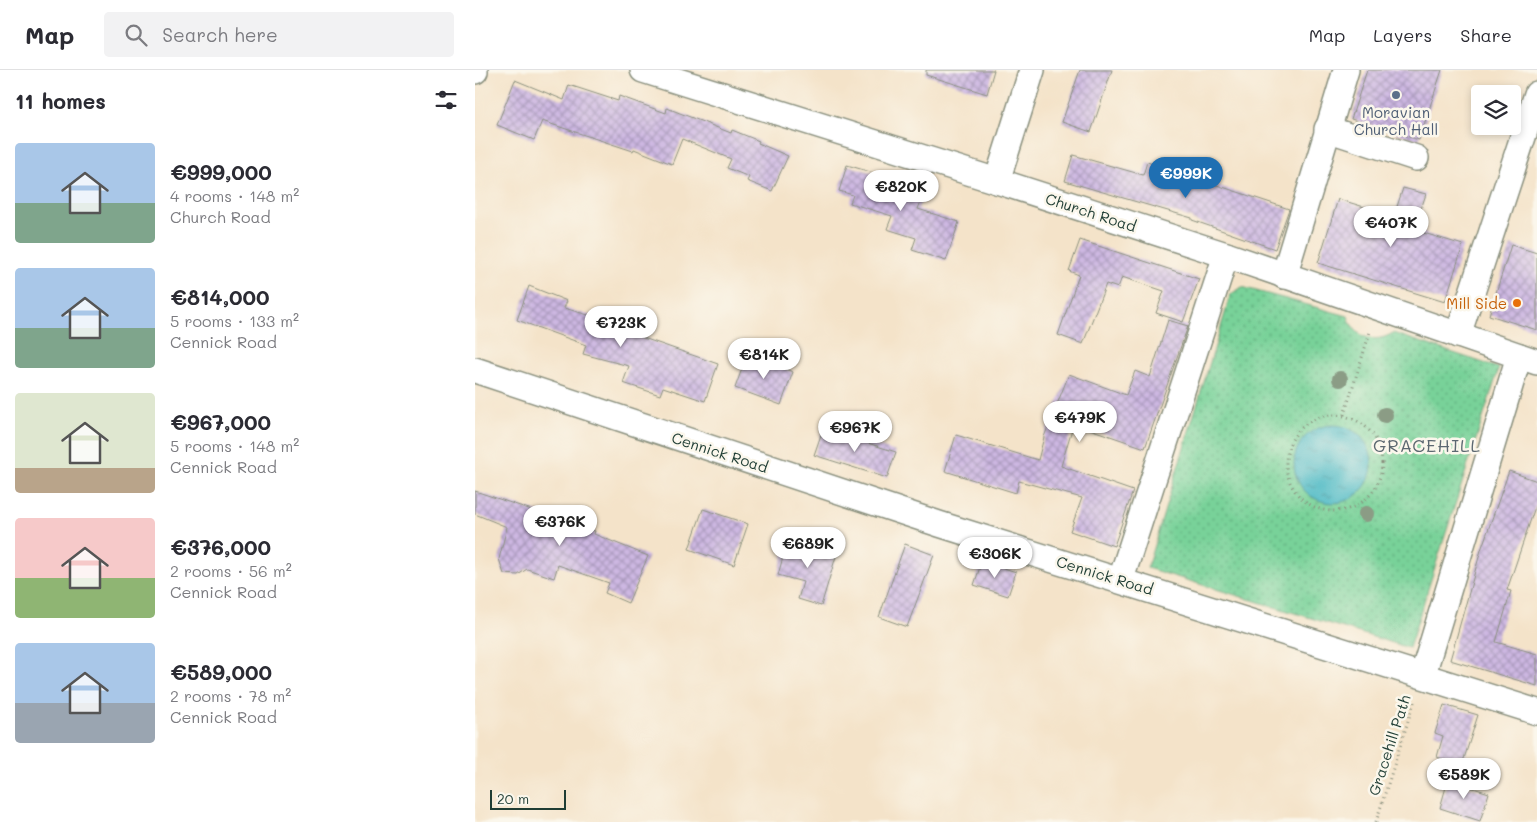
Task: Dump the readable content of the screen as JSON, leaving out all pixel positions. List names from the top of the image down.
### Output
{
  "streets": {
    "street": ["Church Road", "Cennick Road"],
    "path": ["Gracehill Path"]
  },
  "crossings": [
    ["Cennick Road", "Gracehill Path"]
  ],
  "districts": ["GRACEHILL"],
  "places": ["Moravian Church Hall", "Mill Side"],
  "scale_bar": "20 m",
  "page": {
    "header": "Map",
    "search": "Search here",
    "nav": ["Map", "Layers", "Share"],
    "heading": "11 homes",
    "list": [
      {
        "name": "€999,000",
        "note": "4 rooms · 148 m² · Church Road"
      },
      {
        "name": "€814,000",
        "note": "5 rooms · 133 m² · Cennick Road"
      },
      {
        "name": "€967,000",
        "note": "5 rooms · 148 m² · Cennick Road"
      },
      {
        "name": "€376,000",
        "note": "2 rooms · 56 m² · Cennick Road"
      },
      {
        "name": "€589,000",
        "note": "2 rooms · 78 m² · Cennick Road"
      }
    ],
    "price": [
      "€999K",
      "€820K",
      "€407K",
      "€723K",
      "€814K",
      "€479K",
      "€967K",
      "€376K",
      "€689K",
      "€306K",
      "€589K"
    ],
    "scale": "20 m"
  }
}
